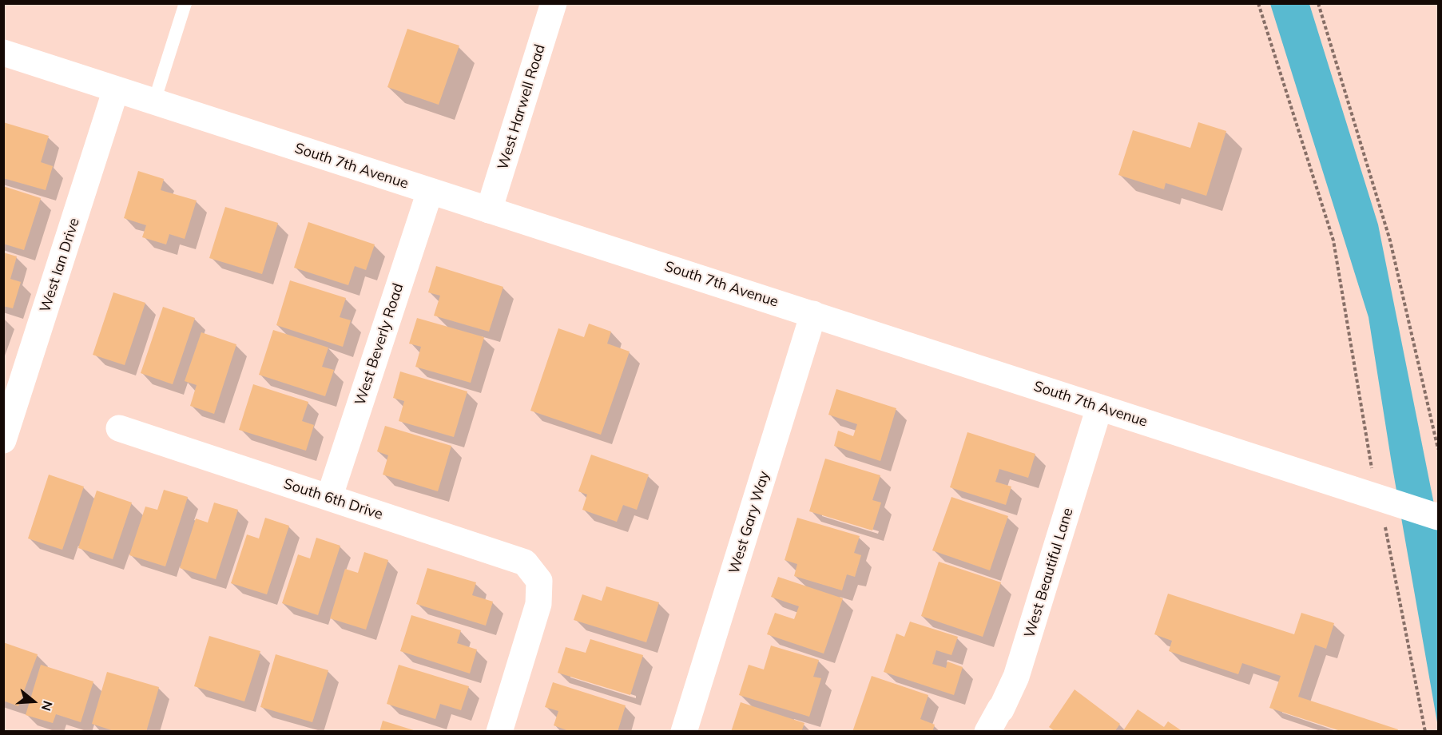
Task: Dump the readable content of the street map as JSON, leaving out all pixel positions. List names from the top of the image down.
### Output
{
  "streets": {
    "street": [
      "West Harwell Road",
      "South 7th Avenue",
      "West Ian Drive",
      "West Beverly Road",
      "South 6th Drive",
      "West Gary Way",
      "West Beautiful Lane"
    ]
  },
  "crossings": [
    ["West Harwell Road", "South 7th Avenue"],
    ["South 7th Avenue", "West Ian Drive"],
    ["South 7th Avenue", "West Beverly Road"],
    ["South 7th Avenue", "West Gary Way"],
    ["South 7th Avenue", "West Beautiful Lane"],
    ["West Beverly Road", "South 6th Drive"]
  ],
  "north": "right"
}
